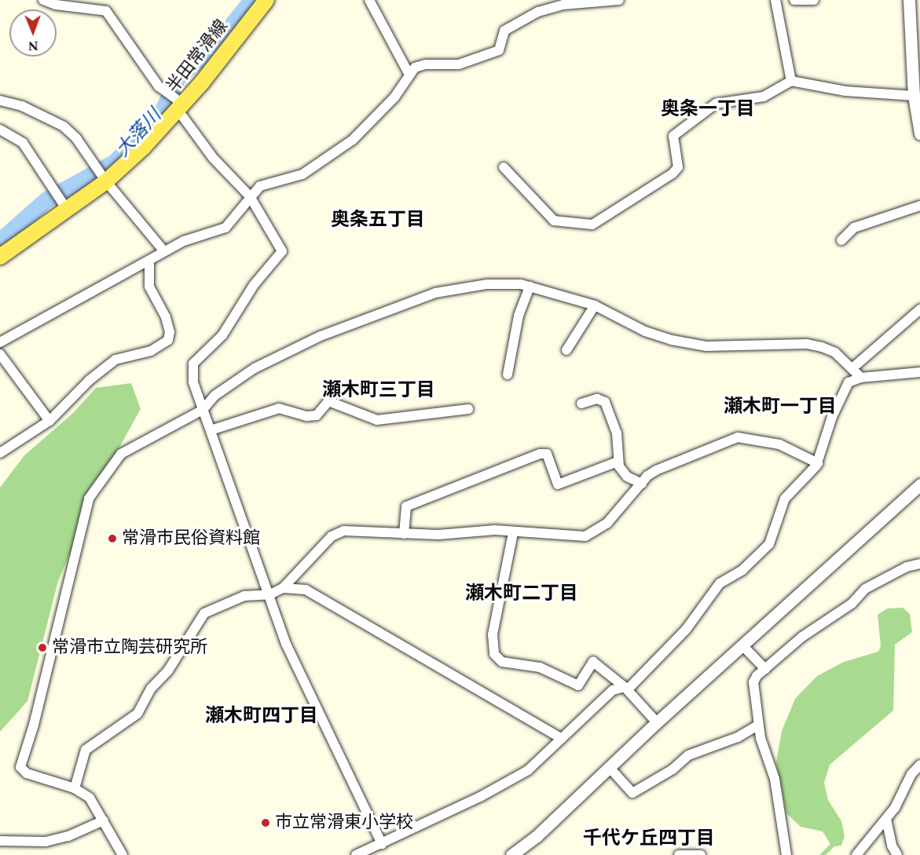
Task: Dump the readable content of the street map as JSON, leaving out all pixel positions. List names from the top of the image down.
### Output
{
  "streets": {
    "main road": ["半田常滑線"]
  },
  "districts": [
    "奥条一丁目",
    "奥条五丁目",
    "瀬木町三丁目",
    "瀬木町一丁目",
    "瀬木町二丁目",
    "瀬木町四丁目",
    "千代ケ丘四丁目"
  ],
  "water": ["大落川"],
  "places": ["常滑市民俗資料館", "常滑市立陶芸研究所", "市立常滑東小学校"],
  "north": "bottom"
}
